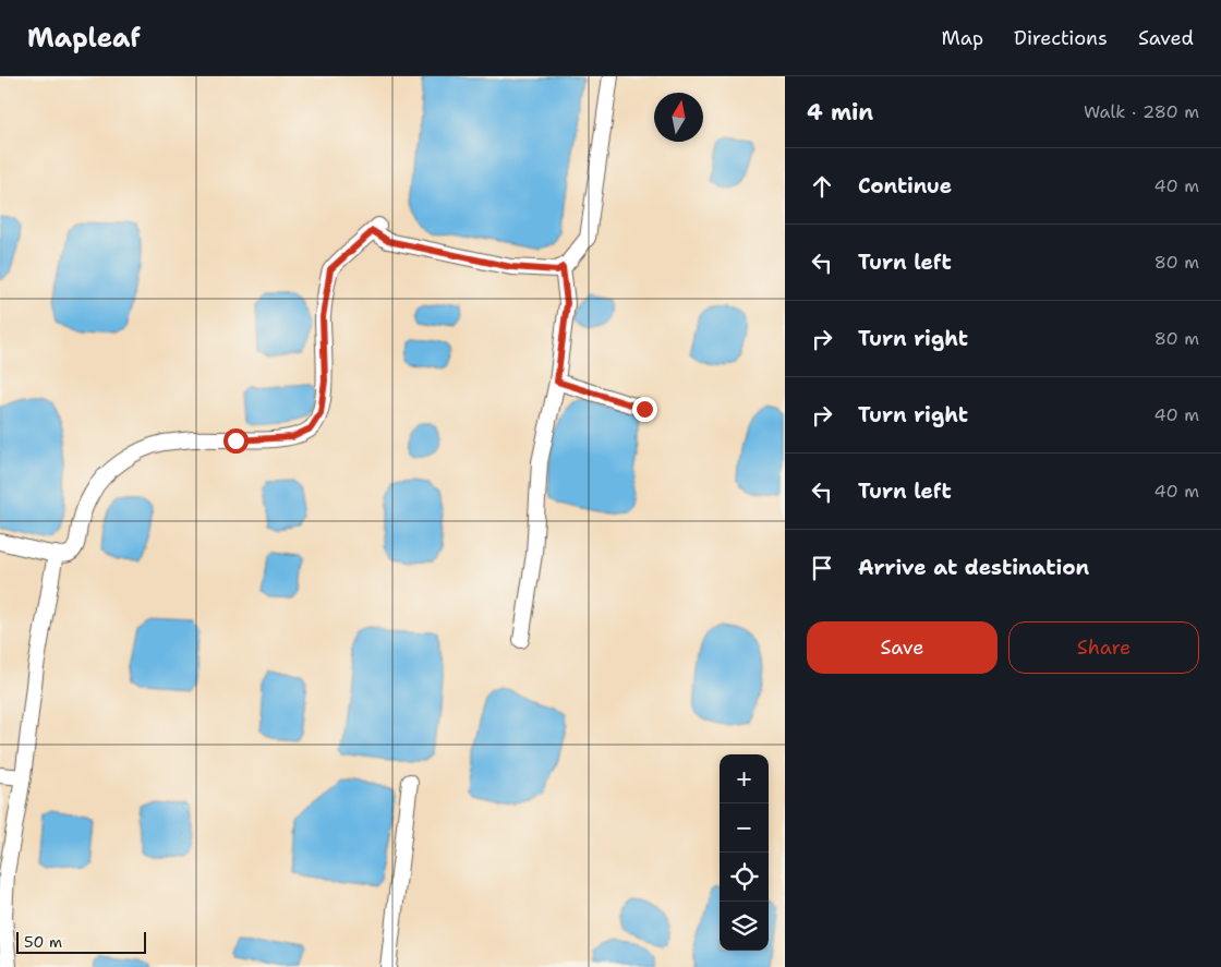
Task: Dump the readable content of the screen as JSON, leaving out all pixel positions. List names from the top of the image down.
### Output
{
  "scale_bar": "50 m",
  "north": "top",
  "page": {
    "header": "Mapleaf",
    "nav": ["Map", "Directions", "Saved"],
    "heading": ["4 min", "Walk · 280 m"],
    "list": [
      ["Continue", "40 m"],
      ["Turn left", "80 m"],
      ["Turn right", "80 m"],
      ["Turn right", "40 m"],
      ["Turn left", "40 m"],
      "Arrive at destination"
    ],
    "buttons": ["Save", "Share"],
    "map_buttons": ["+", "−"],
    "scale": "50 m"
  }
}
